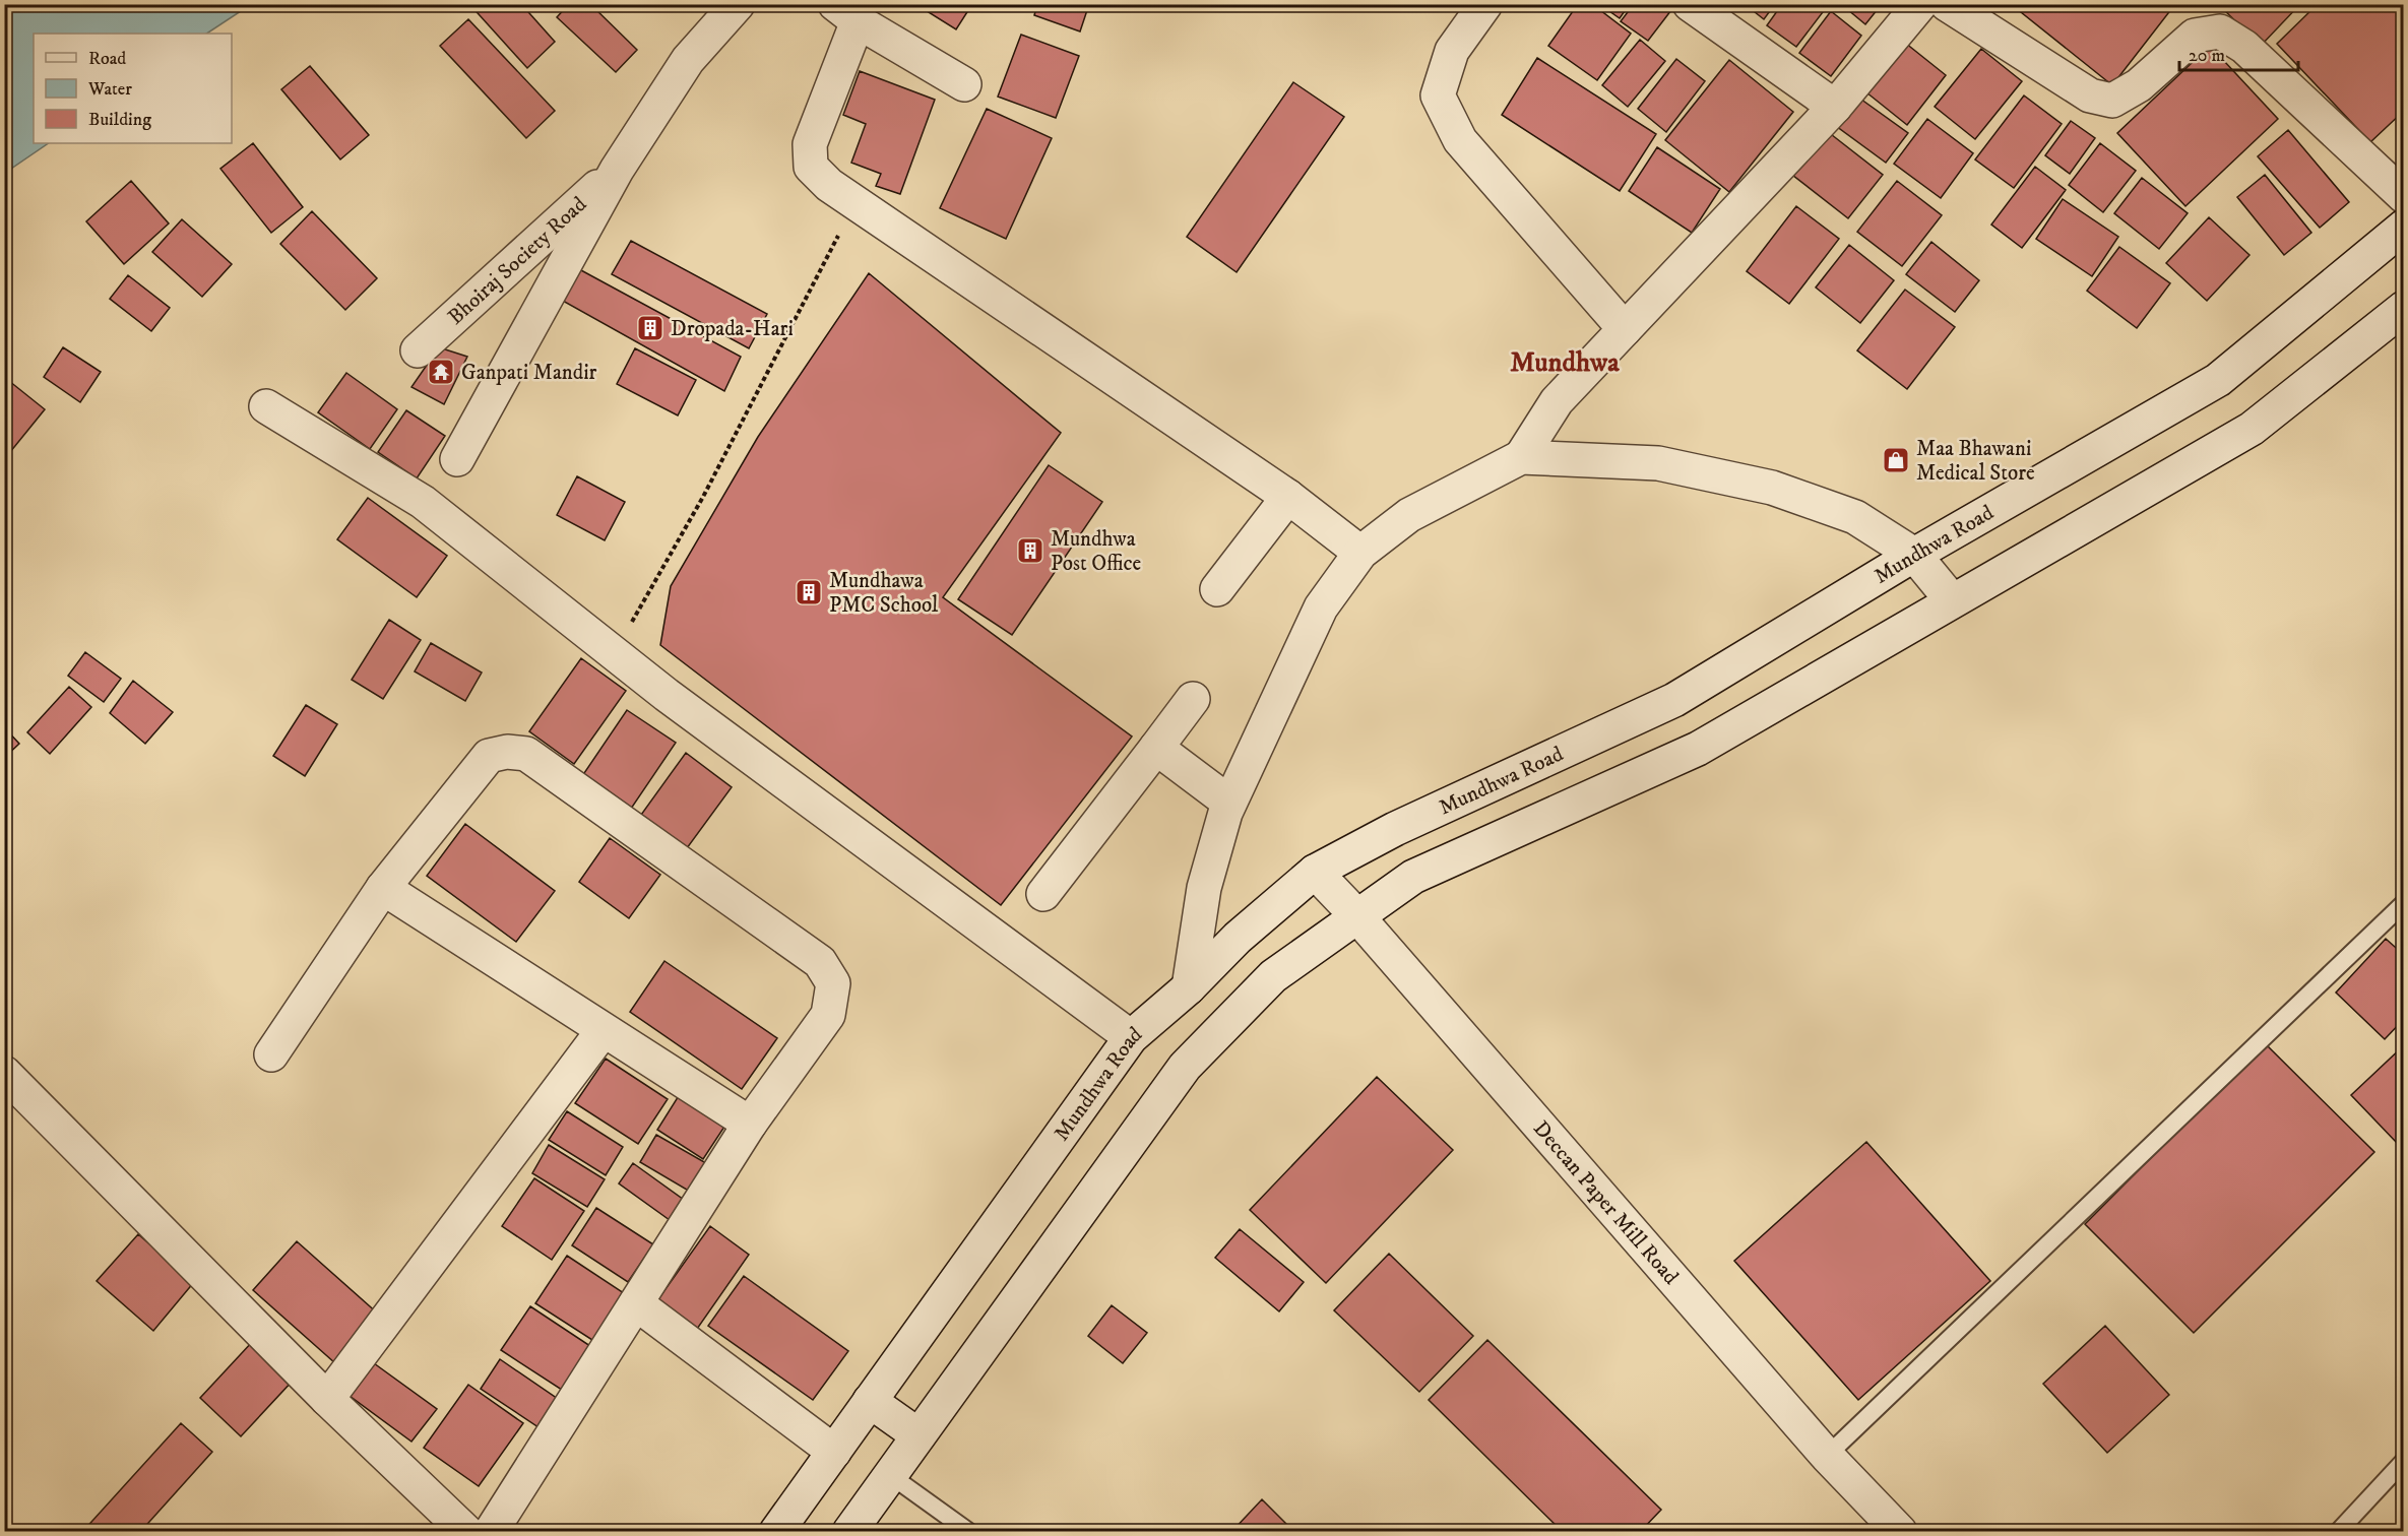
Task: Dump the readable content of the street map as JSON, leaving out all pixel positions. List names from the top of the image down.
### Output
{
  "streets": {
    "street": ["Bhoiraj Society Road", "Mundhwa Road", "Deccan Paper Mill Road"]
  },
  "crossings": [
    ["Mundhwa Road", "Deccan Paper Mill Road"]
  ],
  "districts": ["Mundhwa"],
  "places": {
    "building": ["Dropada-Hari", "Mundhwa Post Office", "Mundhawa PMC School"],
    "temple": ["Ganpati Mandir"],
    "shop": ["Maa Bhawani Medical Store"]
  },
  "legend": ["Road", "Water", "Building"],
  "scale_bar": "20 m"
}
